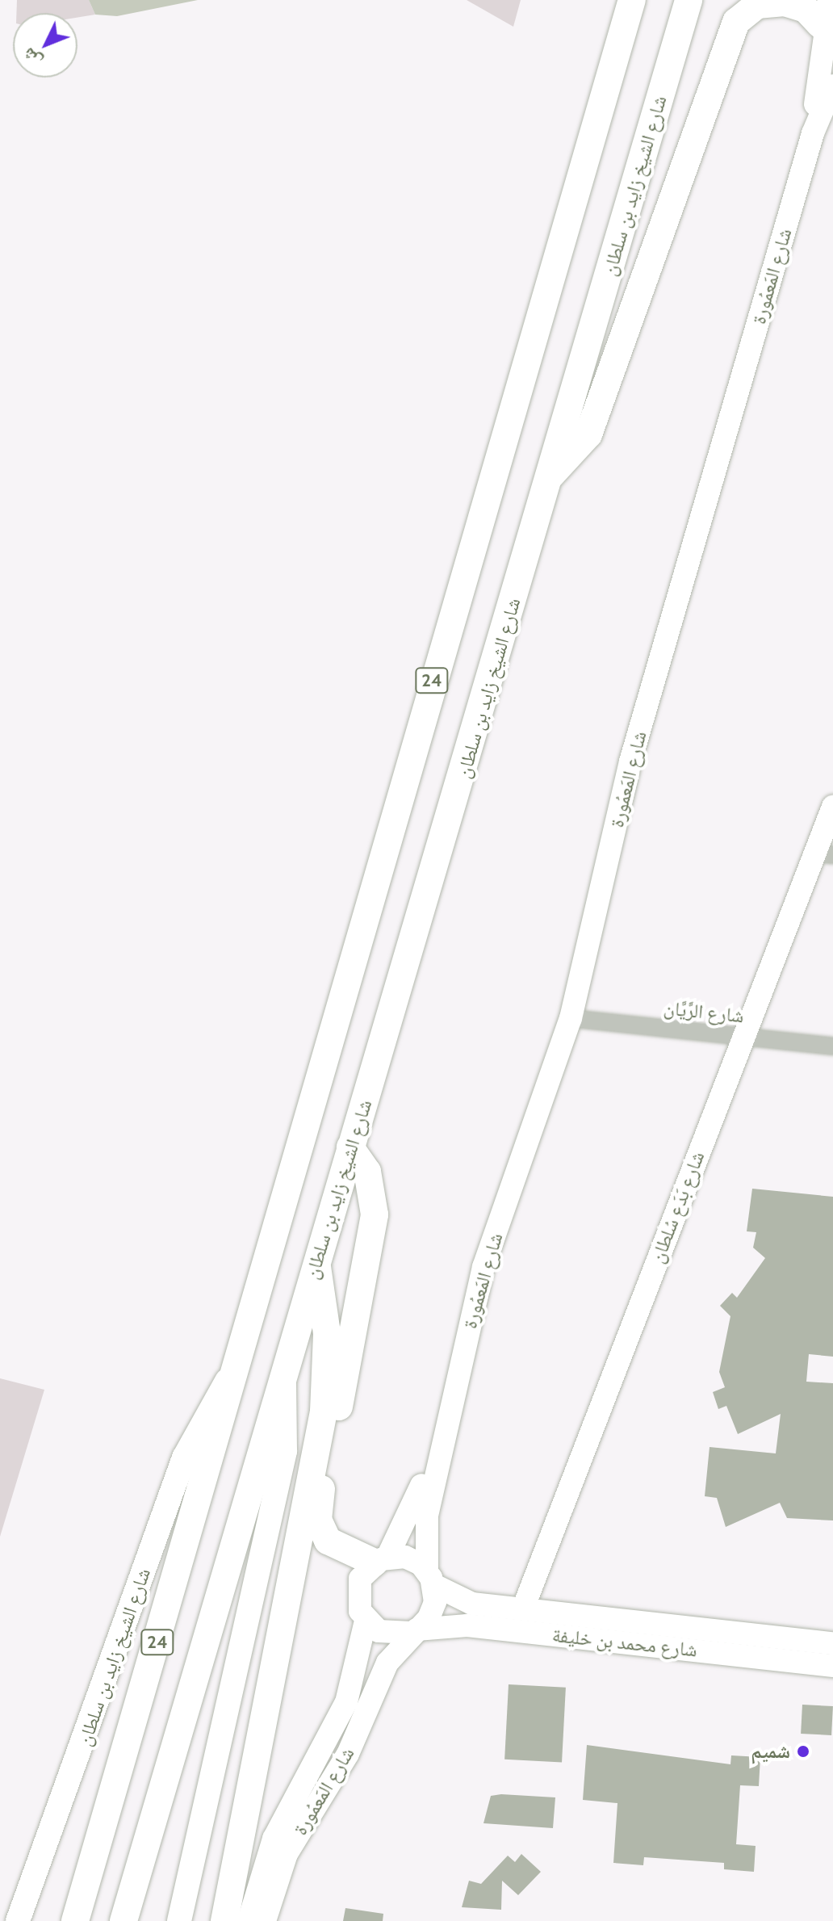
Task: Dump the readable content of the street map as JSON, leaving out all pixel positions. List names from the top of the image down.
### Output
{
  "streets": {
    "highway": ["شارع الشيخ زايد بن سلطان", "24"],
    "street": [
      "شارع المَعمُورة",
      "شارع الرَّيَّان",
      "شارع بَدَع سُلطان",
      "شارع محمد بن خليفة"
    ]
  },
  "crossings": [
    ["شارع المَعمُورة", "شارع الرَّيَّان"],
    ["شارع المَعمُورة", "شارع محمد بن خليفة"],
    ["شارع الرَّيَّان", "شارع بَدَع سُلطان"],
    ["شارع بَدَع سُلطان", "شارع محمد بن خليفة"]
  ],
  "places": ["شميم"],
  "north": "bottom left"
}
